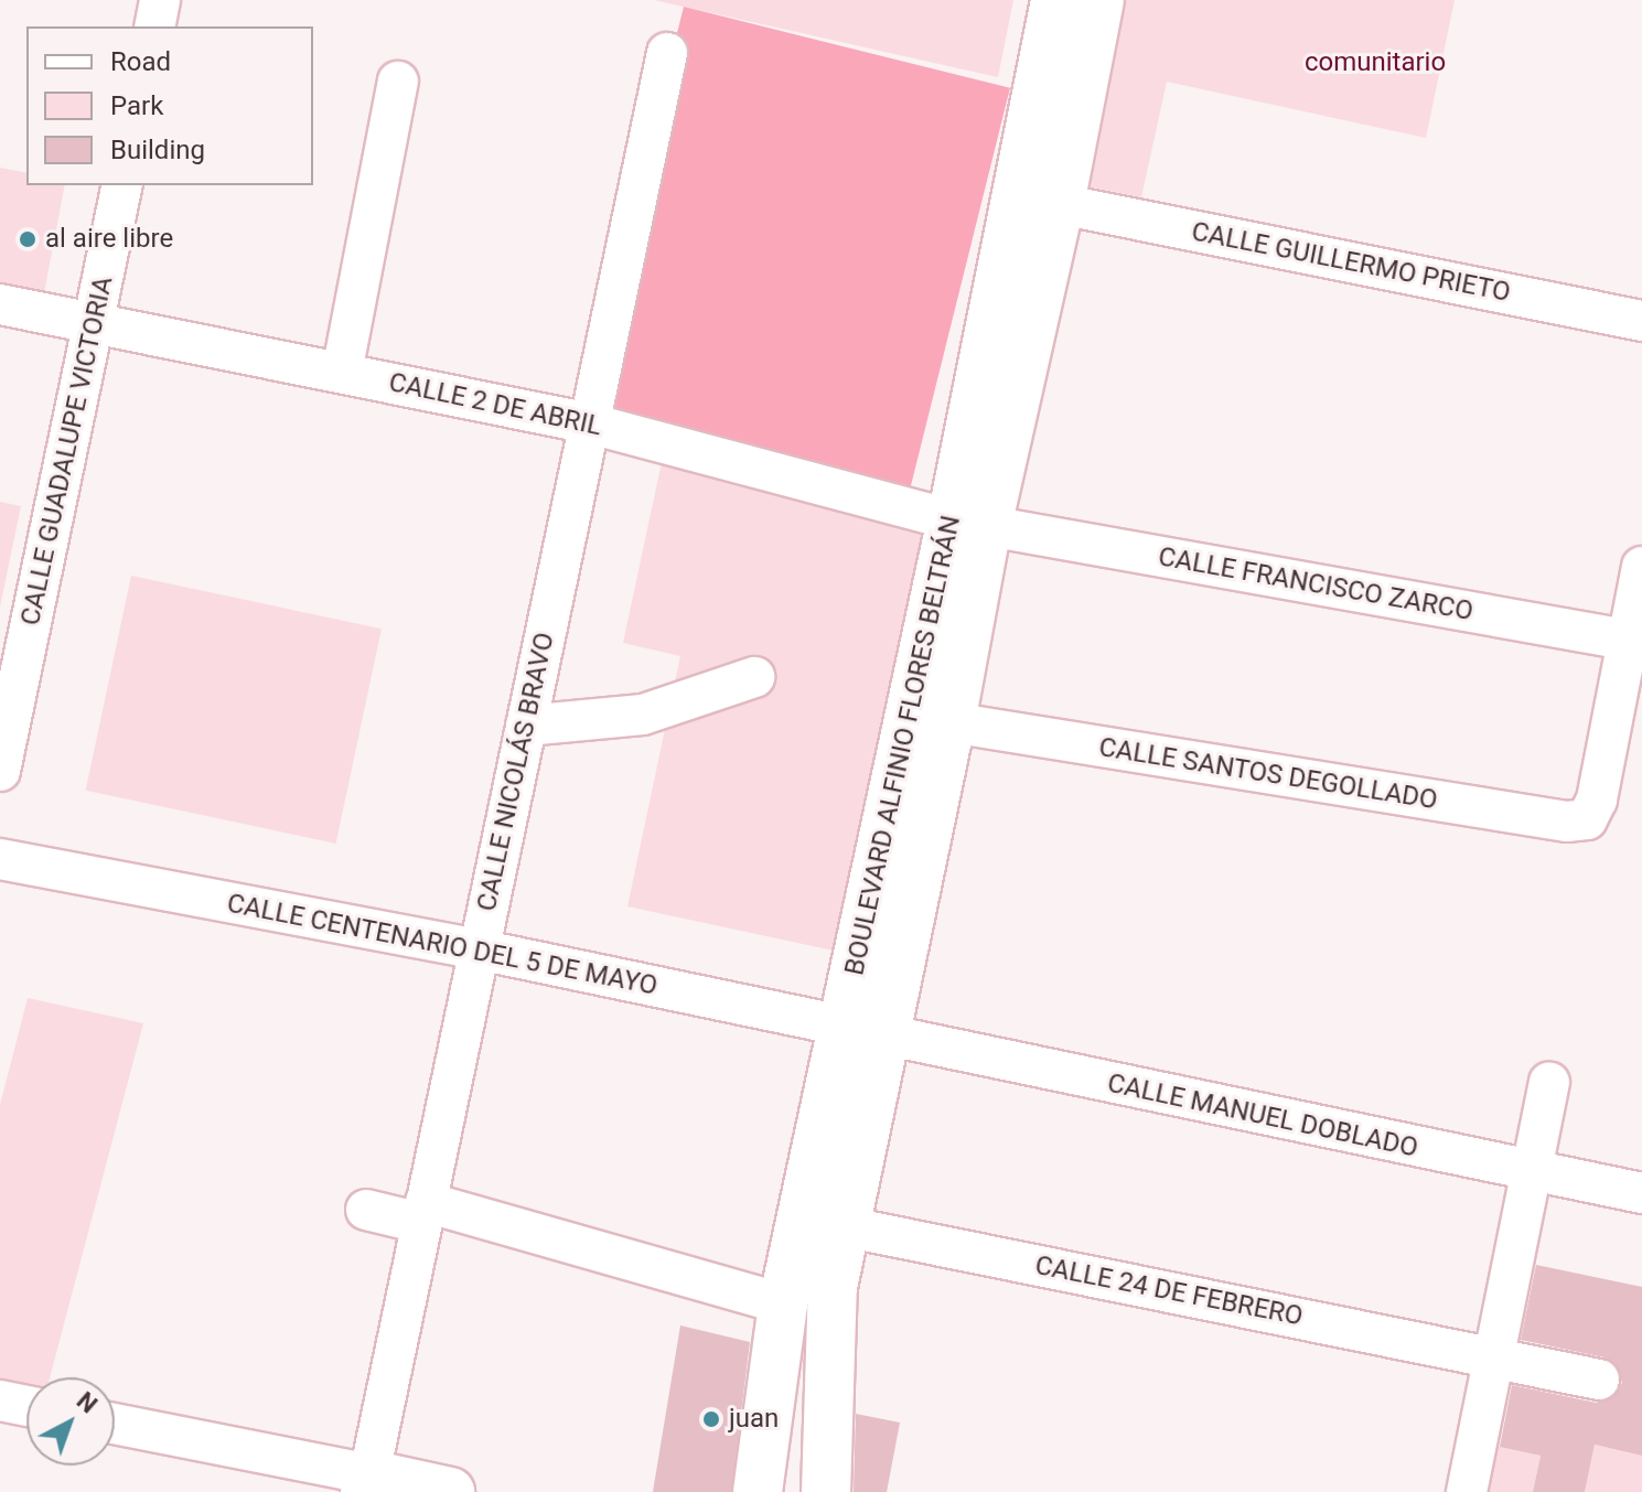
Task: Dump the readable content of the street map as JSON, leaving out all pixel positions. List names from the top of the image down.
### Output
{
  "streets": {
    "street": [
      "CALLE GUILLERMO PRIETO",
      "CALLE 2 DE ABRIL",
      "CALLE GUADALUPE VICTORIA",
      "CALLE FRANCISCO ZARCO",
      "BOULEVARD ALFINIO FLORES BELTRÁN",
      "CALLE NICOLÁS BRAVO",
      "CALLE SANTOS DEGOLLADO",
      "CALLE CENTENARIO DEL 5 DE MAYO",
      "CALLE MANUEL DOBLADO",
      "CALLE 24 DE FEBRERO"
    ]
  },
  "crossings": [
    ["CALLE GUILLERMO PRIETO", "BOULEVARD ALFINIO FLORES BELTRÁN"],
    ["CALLE 2 DE ABRIL", "CALLE GUADALUPE VICTORIA"],
    ["CALLE 2 DE ABRIL", "CALLE FRANCISCO ZARCO"],
    ["CALLE 2 DE ABRIL", "BOULEVARD ALFINIO FLORES BELTRÁN"],
    ["CALLE 2 DE ABRIL", "CALLE NICOLÁS BRAVO"],
    ["CALLE FRANCISCO ZARCO", "BOULEVARD ALFINIO FLORES BELTRÁN"],
    ["CALLE FRANCISCO ZARCO", "CALLE SANTOS DEGOLLADO"],
    ["BOULEVARD ALFINIO FLORES BELTRÁN", "CALLE SANTOS DEGOLLADO"],
    ["BOULEVARD ALFINIO FLORES BELTRÁN", "CALLE CENTENARIO DEL 5 DE MAYO"],
    ["BOULEVARD ALFINIO FLORES BELTRÁN", "CALLE MANUEL DOBLADO"],
    ["BOULEVARD ALFINIO FLORES BELTRÁN", "CALLE 24 DE FEBRERO"],
    ["CALLE NICOLÁS BRAVO", "CALLE CENTENARIO DEL 5 DE MAYO"],
    ["CALLE CENTENARIO DEL 5 DE MAYO", "CALLE MANUEL DOBLADO"]
  ],
  "parks": ["comunitario"],
  "places": ["al aire libre", "juan"],
  "legend": ["Road", "Park", "Building"],
  "north": "top right"
}
